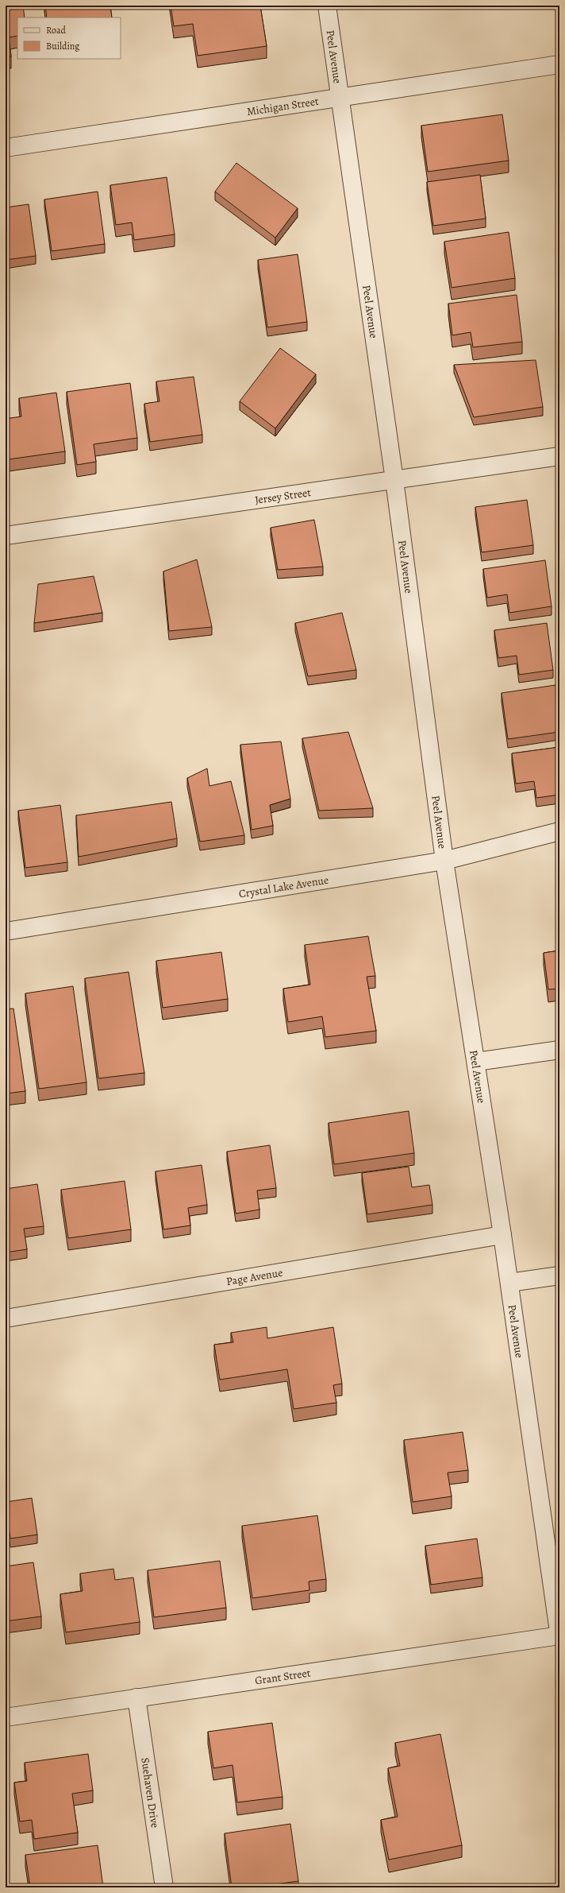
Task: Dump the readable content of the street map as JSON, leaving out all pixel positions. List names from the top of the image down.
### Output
{
  "streets": {
    "street": [
      "Peel Avenue",
      "Michigan Street",
      "Jersey Street",
      "Crystal Lake Avenue",
      "Page Avenue",
      "Grant Street",
      "Suehaven Drive"
    ]
  },
  "crossings": [
    ["Peel Avenue", "Michigan Street"],
    ["Peel Avenue", "Jersey Street"],
    ["Peel Avenue", "Crystal Lake Avenue"],
    ["Peel Avenue", "Page Avenue"],
    ["Peel Avenue", "Grant Street"],
    ["Grant Street", "Suehaven Drive"]
  ],
  "legend": ["Road", "Building"]
}
